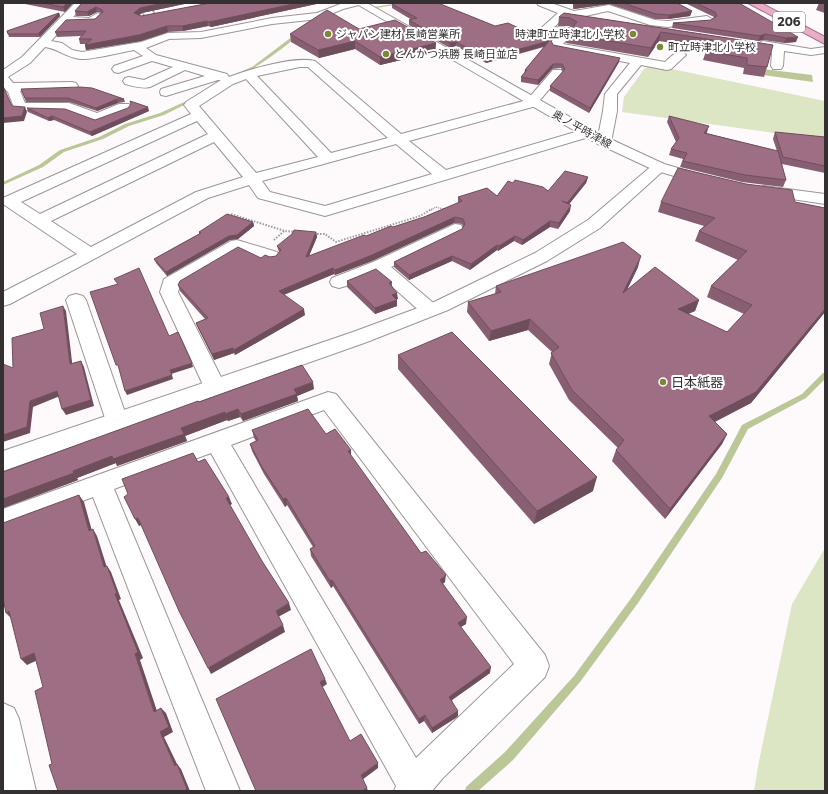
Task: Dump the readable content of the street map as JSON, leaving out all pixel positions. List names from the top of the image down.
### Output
{
  "streets": {
    "highway": ["206"],
    "street": ["奥ノ平時津線"]
  },
  "places": [
    "ジャパン建材 長崎営業所",
    "時津町立時津北小学校",
    "町立時津北小学校",
    "とんかつ浜勝 長崎日並店",
    "日本紙器"
  ]
}
